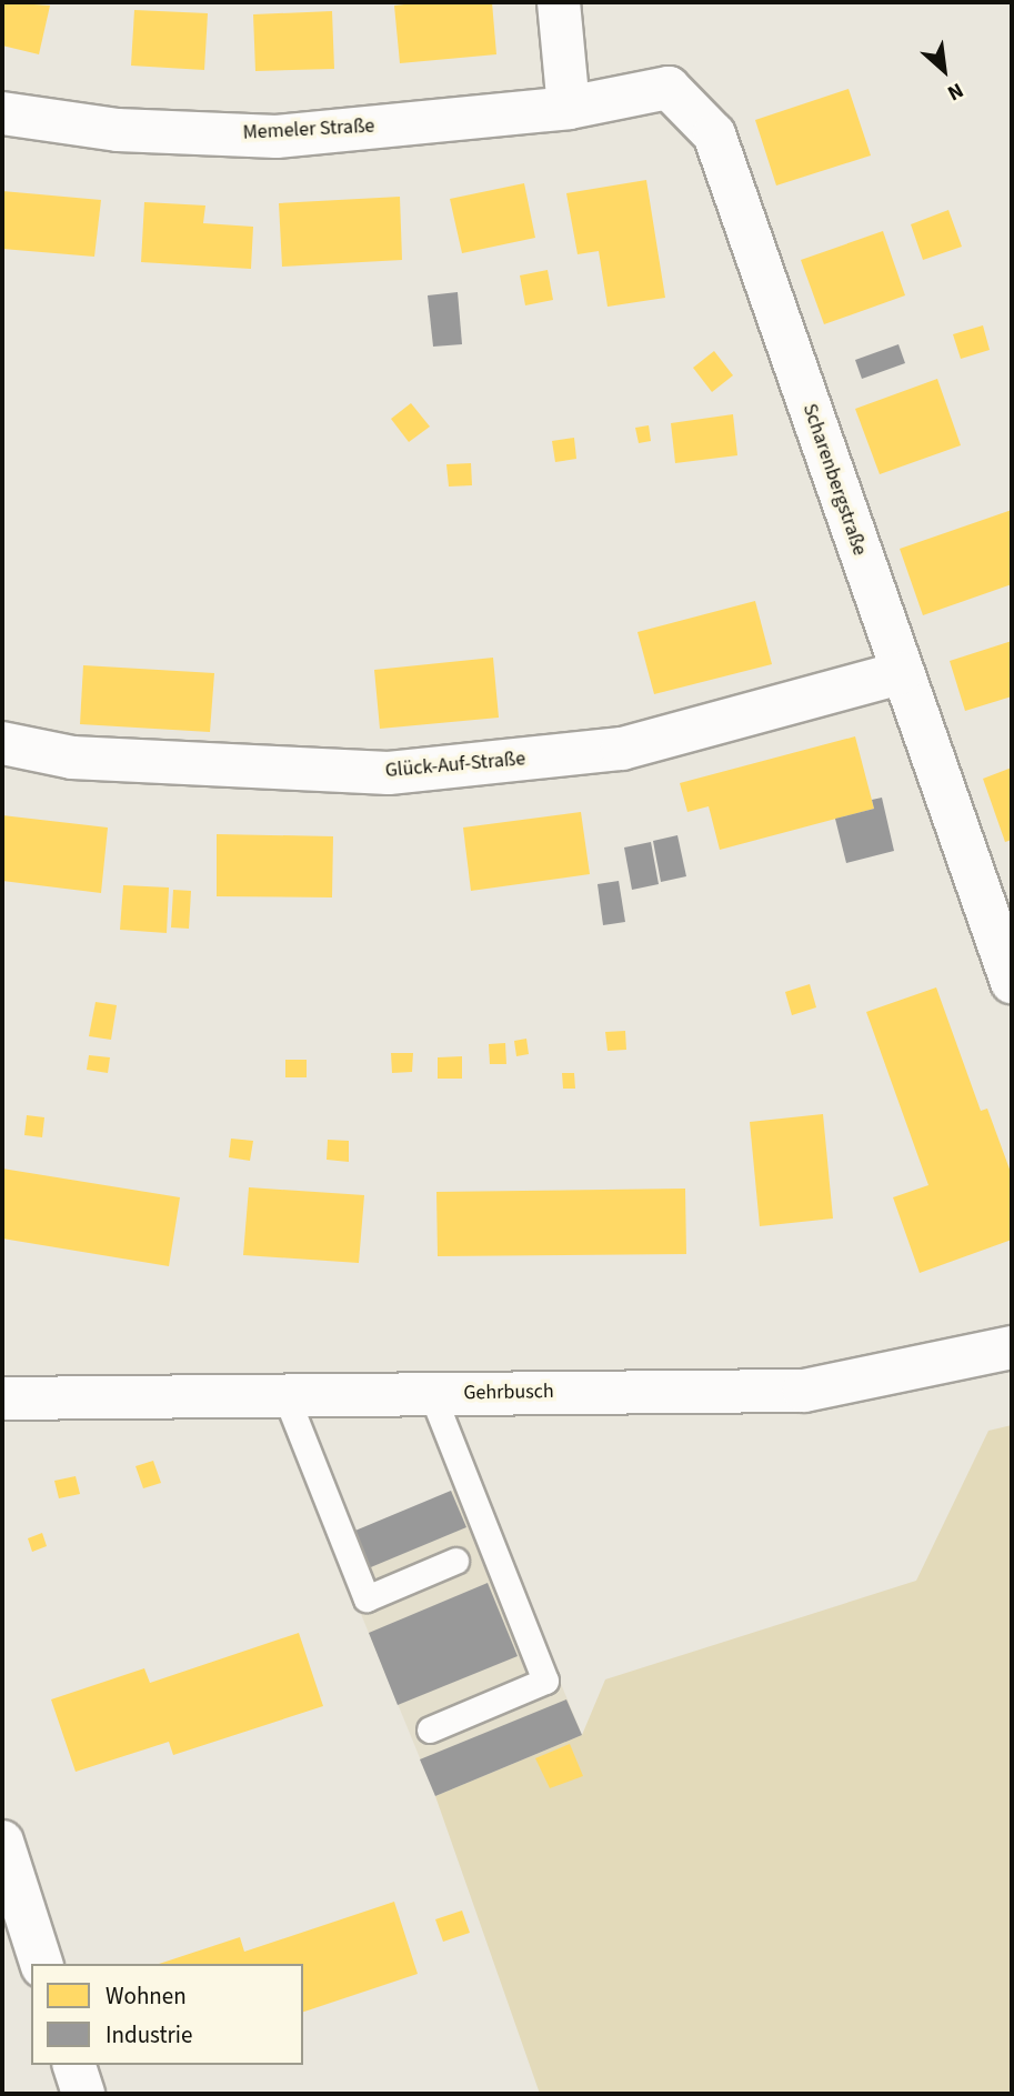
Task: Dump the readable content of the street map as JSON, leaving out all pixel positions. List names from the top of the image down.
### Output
{
  "streets": {
    "street": [
      "Memeler Straße",
      "Scharenbergstraße",
      "Glück-Auf-Straße",
      "Gehrbusch"
    ]
  },
  "crossings": [
    ["Memeler Straße", "Scharenbergstraße"],
    ["Scharenbergstraße", "Glück-Auf-Straße"]
  ],
  "legend": ["Wohnen", "Industrie"],
  "north": "bottom right"
}
